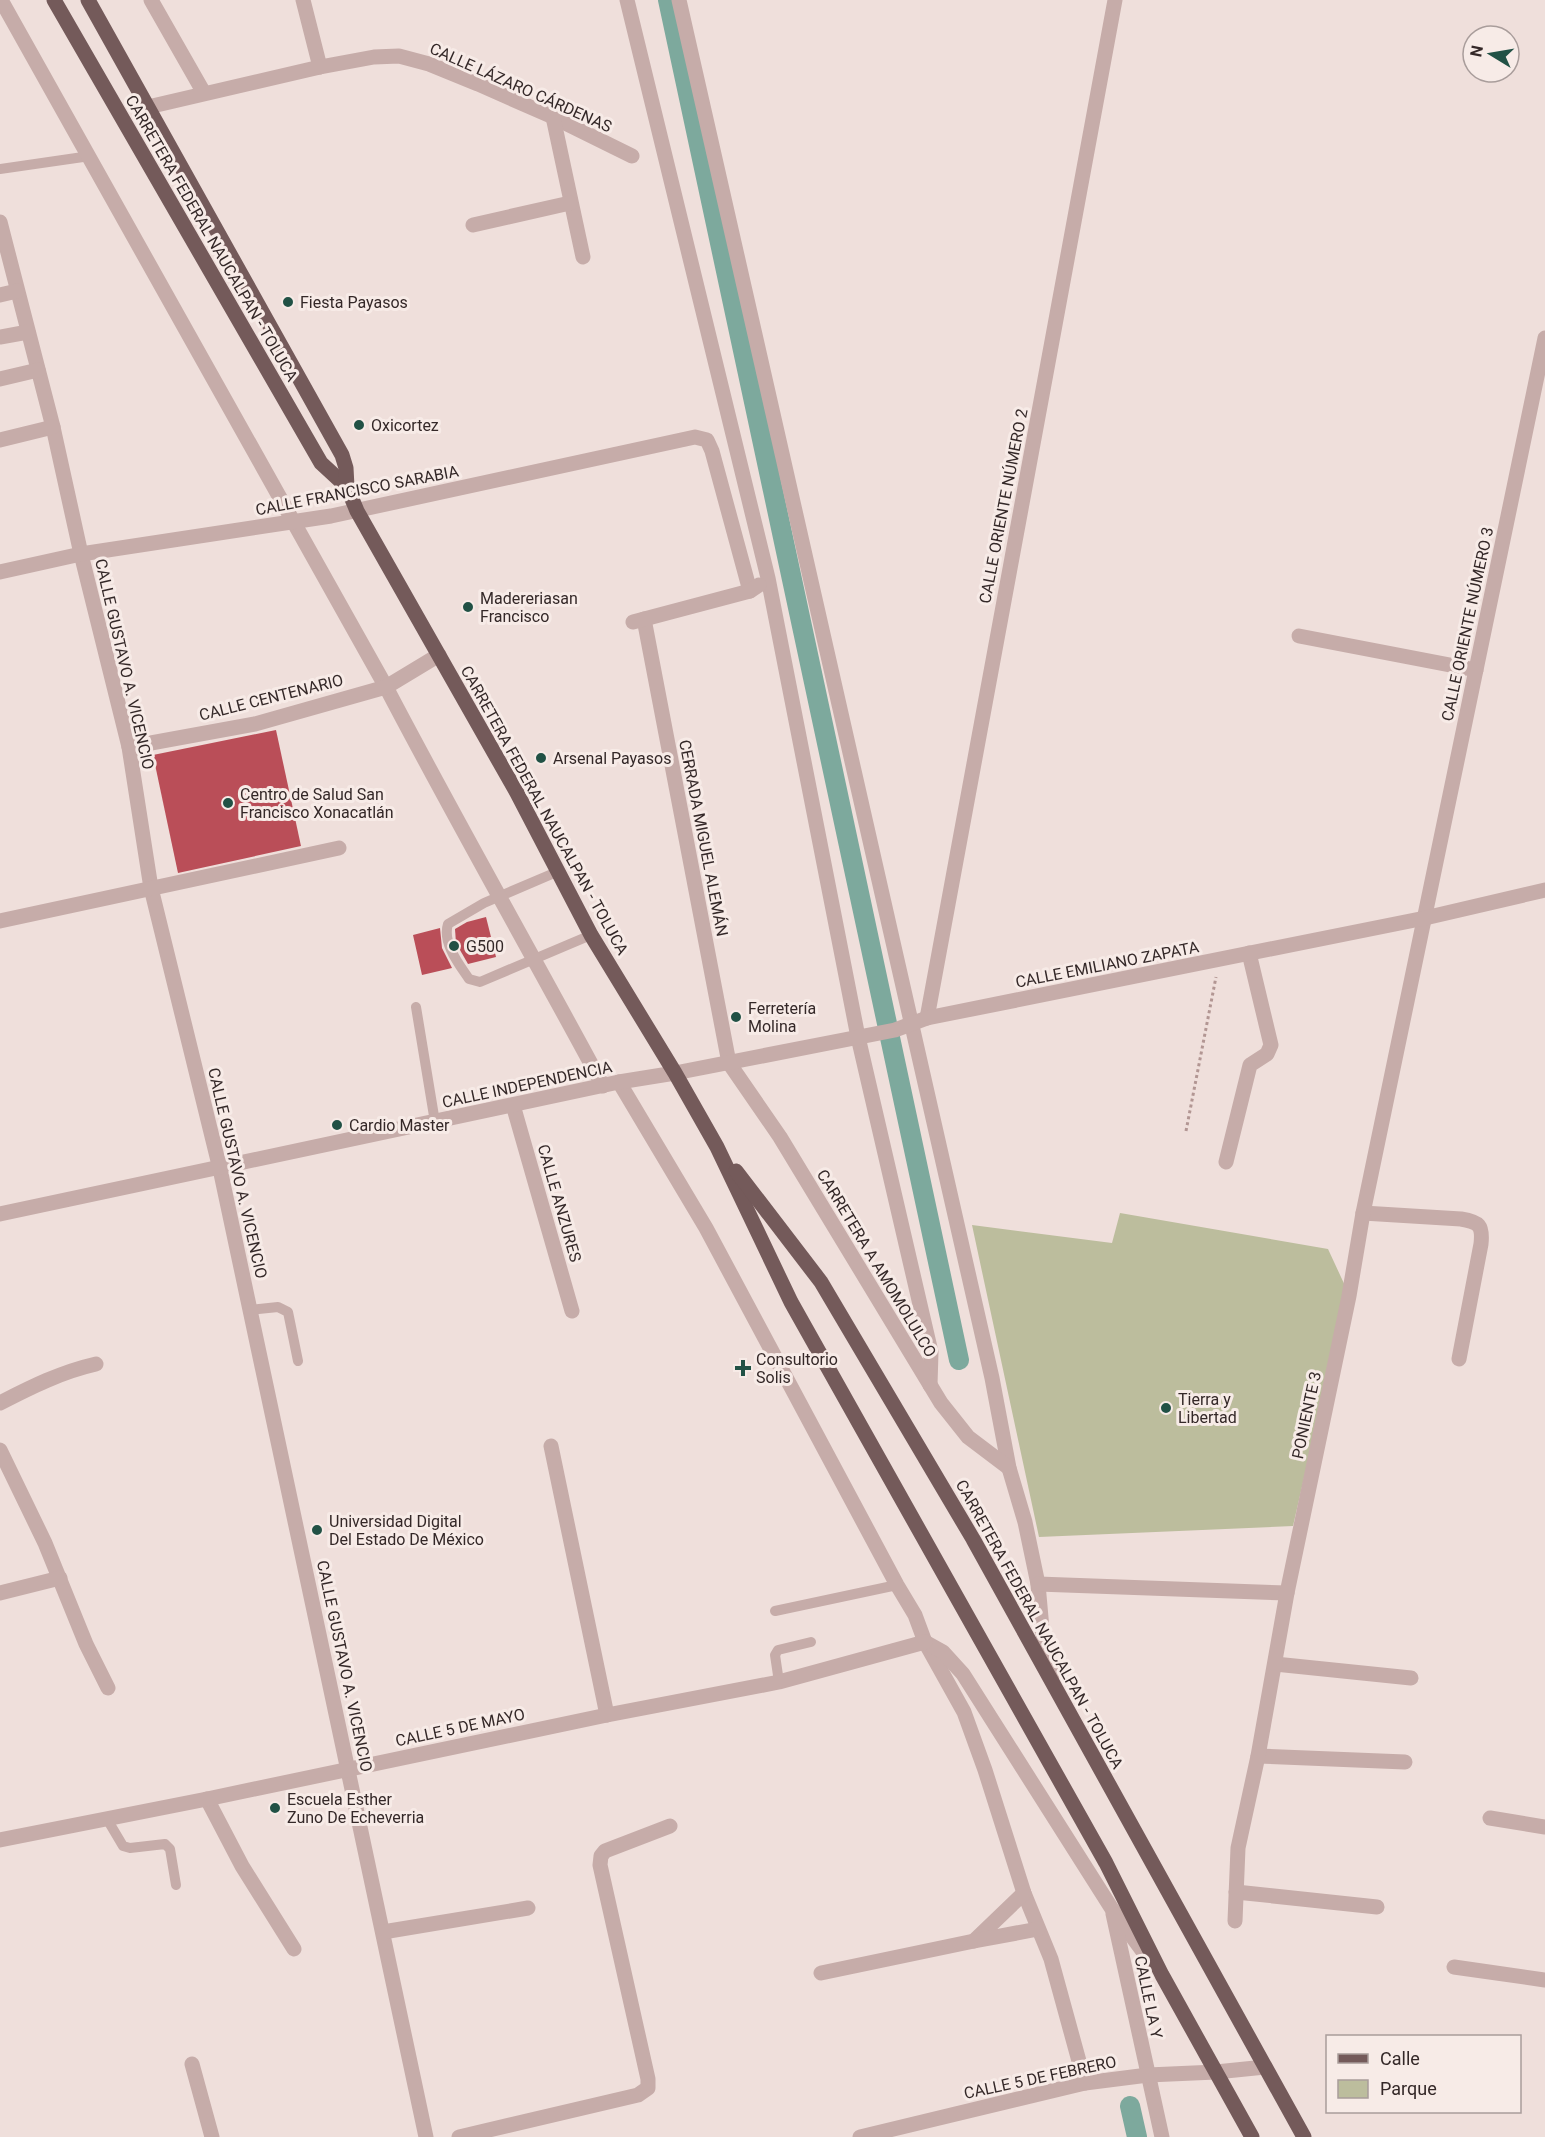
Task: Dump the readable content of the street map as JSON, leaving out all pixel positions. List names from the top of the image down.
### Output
{
  "streets": {
    "main road": ["CARRETERA FEDERAL NAUCALPAN - TOLUCA"],
    "street": [
      "CALLE LÁZARO CÁRDENAS",
      "CALLE FRANCISCO SARABIA",
      "CALLE ORIENTE NÚMERO 2",
      "CALLE ORIENTE NÚMERO 3",
      "CALLE GUSTAVO A. VICENCIO",
      "CALLE CENTENARIO",
      "CERRADA MIGUEL ALEMÁN",
      "CALLE EMILIANO ZAPATA",
      "CALLE INDEPENDENCIA",
      "CALLE ANZURES",
      "CARRETERA A AMOMOLULCO",
      "PONIENTE 3",
      "CALLE 5 DE MAYO",
      "CALLE LA Y",
      "CALLE 5 DE FEBRERO"
    ]
  },
  "crossings": [
    ["CALLE LÁZARO CÁRDENAS", "CARRETERA FEDERAL NAUCALPAN - TOLUCA"],
    ["CARRETERA FEDERAL NAUCALPAN - TOLUCA", "CALLE FRANCISCO SARABIA"],
    ["CARRETERA FEDERAL NAUCALPAN - TOLUCA", "CALLE CENTENARIO"],
    ["CARRETERA FEDERAL NAUCALPAN - TOLUCA", "CALLE EMILIANO ZAPATA"],
    ["CARRETERA FEDERAL NAUCALPAN - TOLUCA", "CALLE INDEPENDENCIA"],
    ["CARRETERA FEDERAL NAUCALPAN - TOLUCA", "CALLE LA Y"],
    ["CARRETERA FEDERAL NAUCALPAN - TOLUCA", "CALLE 5 DE FEBRERO"],
    ["CALLE FRANCISCO SARABIA", "CALLE GUSTAVO A. VICENCIO"],
    ["CALLE FRANCISCO SARABIA", "CERRADA MIGUEL ALEMÁN"],
    ["CALLE ORIENTE NÚMERO 2", "CALLE EMILIANO ZAPATA"],
    ["CALLE ORIENTE NÚMERO 3", "CALLE EMILIANO ZAPATA"],
    ["CALLE ORIENTE NÚMERO 3", "PONIENTE 3"],
    ["CALLE GUSTAVO A. VICENCIO", "CALLE CENTENARIO"],
    ["CALLE GUSTAVO A. VICENCIO", "CALLE INDEPENDENCIA"],
    ["CALLE GUSTAVO A. VICENCIO", "CALLE 5 DE MAYO"],
    ["CERRADA MIGUEL ALEMÁN", "CALLE EMILIANO ZAPATA"],
    ["CERRADA MIGUEL ALEMÁN", "CARRETERA A AMOMOLULCO"],
    ["CALLE EMILIANO ZAPATA", "CALLE INDEPENDENCIA"],
    ["CALLE EMILIANO ZAPATA", "CARRETERA A AMOMOLULCO"],
    ["CALLE EMILIANO ZAPATA", "PONIENTE 3"],
    ["CALLE INDEPENDENCIA", "CALLE ANZURES"],
    ["CALLE LA Y", "CALLE 5 DE FEBRERO"]
  ],
  "places": {
    "other": [
      "Fiesta Payasos",
      "Oxicortez",
      "Madereriasan Francisco",
      "Arsenal Payasos",
      "Centro de Salud San Francisco Xonacatlán",
      "G500",
      "Ferretería Molina",
      "Cardio Master",
      "Tierra y Libertad",
      "Universidad Digital Del Estado De México",
      "Escuela Esther Zuno De Echeverria"
    ],
    "health": ["Consultorio Solis"]
  },
  "legend": ["Calle", "Parque"],
  "north": "left"
}
